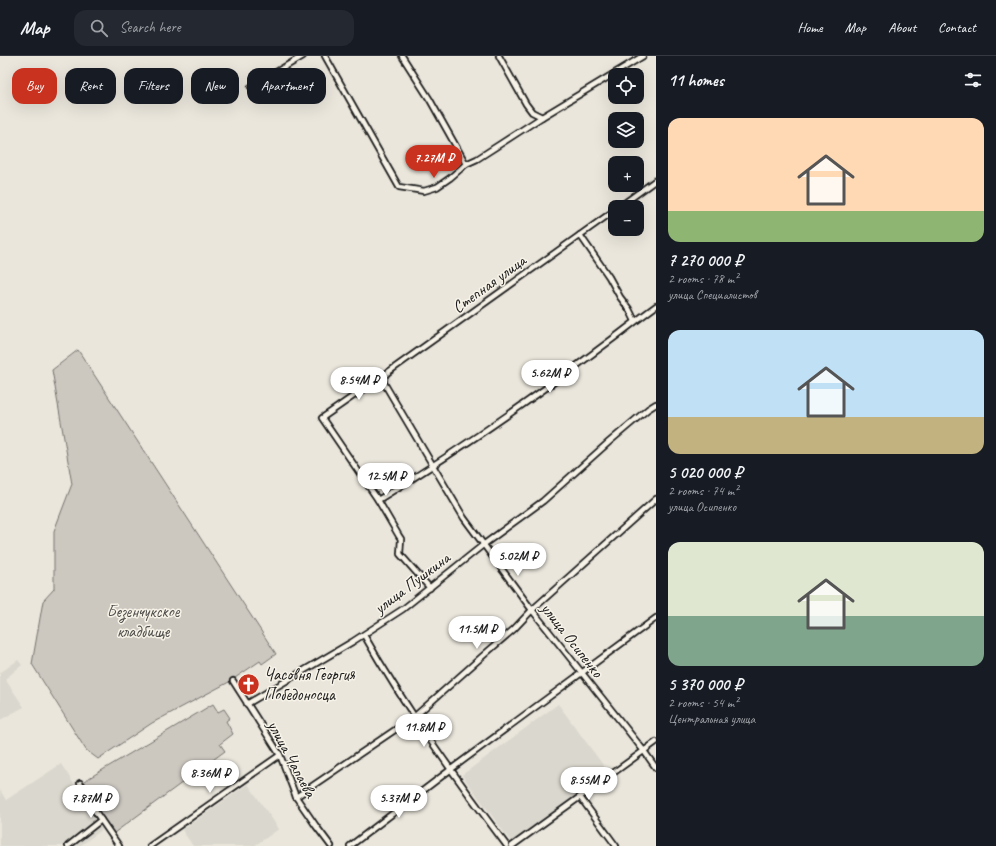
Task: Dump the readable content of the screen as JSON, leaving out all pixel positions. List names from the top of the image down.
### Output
{
  "streets": {
    "street": [
      "Степная улица",
      "улица Пушкина",
      "улица Осипенко",
      "улица Чапаева"
    ]
  },
  "crossings": [
    ["Степная улица", "улица Осипенко"],
    ["улица Пушкина", "улица Осипенко"],
    ["улица Пушкина", "улица Чапаева"]
  ],
  "parks": ["Безенчукское кладбище"],
  "places": {
    "church": ["Часовня Георгия Победоносца"]
  },
  "page": {
    "header": "Map",
    "search": "Search here",
    "nav": [
      "Home",
      "Map",
      "About",
      "Contact"
    ],
    "heading": "11 homes",
    "map_buttons": ["+", "−"],
    "chip": [
      "Buy",
      "Rent",
      "Filters",
      "New",
      "Apartment"
    ],
    "list": [
      {
        "name": "7 270 000 ₽",
        "note": "2 rooms · 78 m² · улица Специалистов"
      },
      {
        "name": "5 020 000 ₽",
        "note": "2 rooms · 74 m² · улица Осипенко"
      },
      {
        "name": "5 370 000 ₽",
        "note": "2 rooms · 54 m² · Центральная улица"
      }
    ],
    "price": [
      "7.27M ₽",
      "5.62M ₽",
      "8.54M ₽",
      "12.5M ₽",
      "5.02M ₽",
      "11.5M ₽",
      "11.8M ₽",
      "8.36M ₽",
      "8.55M ₽",
      "7.87M ₽",
      "5.37M ₽"
    ]
  }
}
